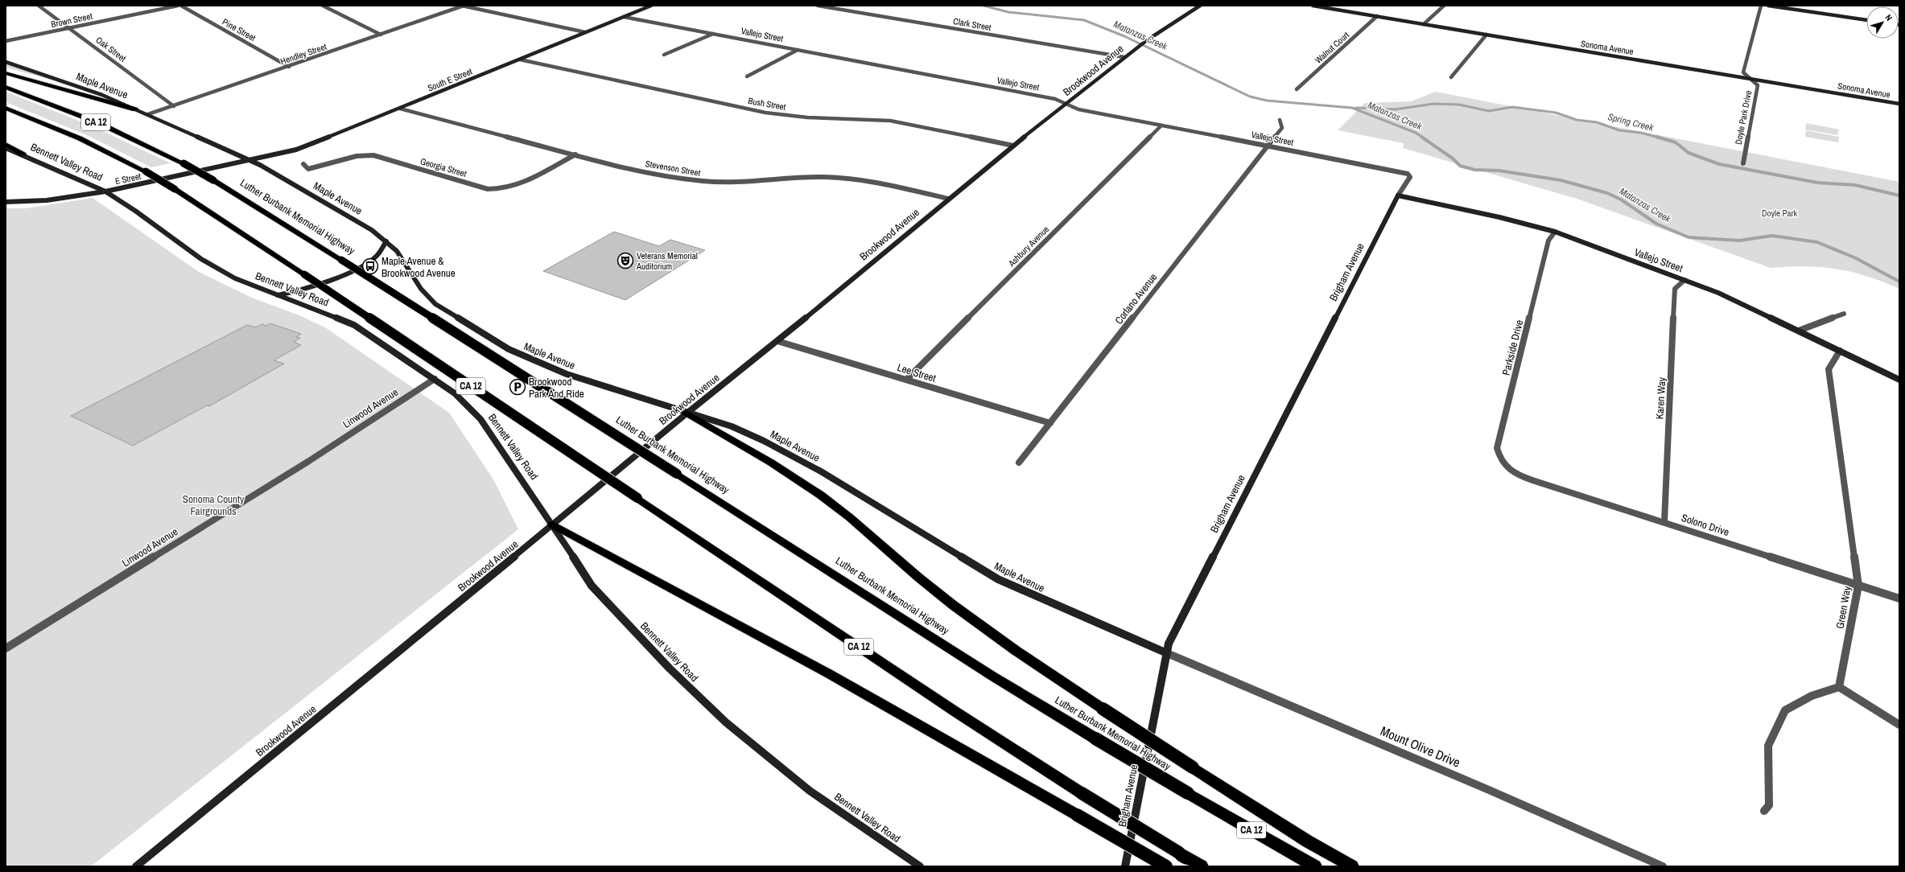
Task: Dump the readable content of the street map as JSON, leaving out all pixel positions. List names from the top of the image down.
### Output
{
  "streets": {
    "highway": ["CA 12", "Luther Burbank Memorial Highway"],
    "street": [
      "Brown Street",
      "Clark Street",
      "Pine Street",
      "Vallejo Street",
      "Walnut Court",
      "Sonoma Avenue",
      "Oak Street",
      "Hendley Street",
      "Brookwood Avenue",
      "South E Street",
      "Maple Avenue",
      "Bush Street",
      "Doyle Park Drive",
      "Bennett Valley Road",
      "Georgia Street",
      "Stevenson Street",
      "E Street",
      "Ashbury Avenue",
      "Brigham Avenue",
      "Corlano Avenue",
      "Parkside Drive",
      "Lee Street",
      "Karen Way",
      "Linwood Avenue",
      "Solono Drive",
      "Green Way",
      "Mount Olive Drive"
    ]
  },
  "crossings": [
    ["Brown Street", "Oak Street"],
    ["Clark Street", "Brookwood Avenue"],
    ["Pine Street", "Hendley Street"],
    ["Vallejo Street", "Brookwood Avenue"],
    ["Vallejo Street", "South E Street"],
    ["Vallejo Street", "Ashbury Avenue"],
    ["Vallejo Street", "Brigham Avenue"],
    ["Vallejo Street", "Corlano Avenue"],
    ["Vallejo Street", "Parkside Drive"],
    ["Vallejo Street", "Karen Way"],
    ["Vallejo Street", "Green Way"],
    ["Walnut Court", "Sonoma Avenue"],
    ["Sonoma Avenue", "Doyle Park Drive"],
    ["Oak Street", "Hendley Street"],
    ["Hendley Street", "Maple Avenue"],
    ["Brookwood Avenue", "Maple Avenue"],
    ["Brookwood Avenue", "Bush Street"],
    ["Brookwood Avenue", "Bennett Valley Road"],
    ["Brookwood Avenue", "Stevenson Street"],
    ["Brookwood Avenue", "Lee Street"],
    ["South E Street", "Maple Avenue"],
    ["South E Street", "Bush Street"],
    ["South E Street", "Stevenson Street"],
    ["South E Street", "E Street"],
    ["Maple Avenue", "E Street"],
    ["Maple Avenue", "Brigham Avenue"],
    ["Maple Avenue", "Mount Olive Drive"],
    ["Bennett Valley Road", "E Street"],
    ["Bennett Valley Road", "Linwood Avenue"],
    ["Georgia Street", "Stevenson Street"],
    ["Ashbury Avenue", "Lee Street"],
    ["Brigham Avenue", "Mount Olive Drive"],
    ["Corlano Avenue", "Lee Street"],
    ["Parkside Drive", "Solono Drive"],
    ["Karen Way", "Solono Drive"],
    ["Solono Drive", "Green Way"]
  ],
  "water": ["Matanzas Creek", "Spring Creek"],
  "parks": ["Doyle Park", "Sonoma County Fairgrounds"],
  "places": {
    "theatre": ["Veterans Memorial Auditorium"],
    "bus stop": ["Maple Avenue & Brookwood Avenue"],
    "parking": ["Brookwood Park And Ride"]
  },
  "north": "top right"
}
